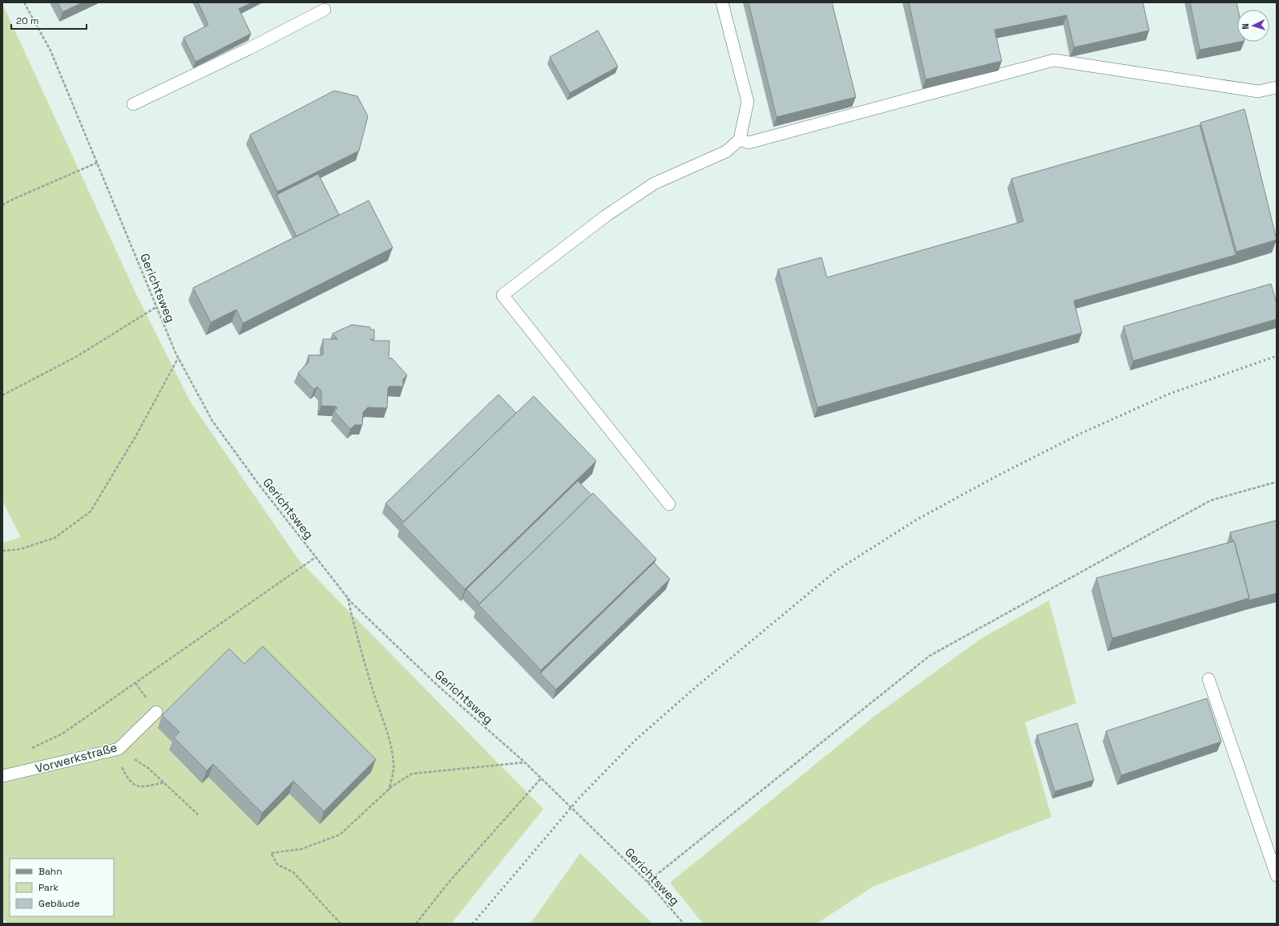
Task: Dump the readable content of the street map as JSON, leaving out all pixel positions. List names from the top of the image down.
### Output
{
  "streets": {
    "lane": ["Vorwerkstraße"],
    "path": ["Gerichtsweg"]
  },
  "legend": ["Bahn", "Park", "Gebäude"],
  "scale_bar": "20 m",
  "north": "left"
}
